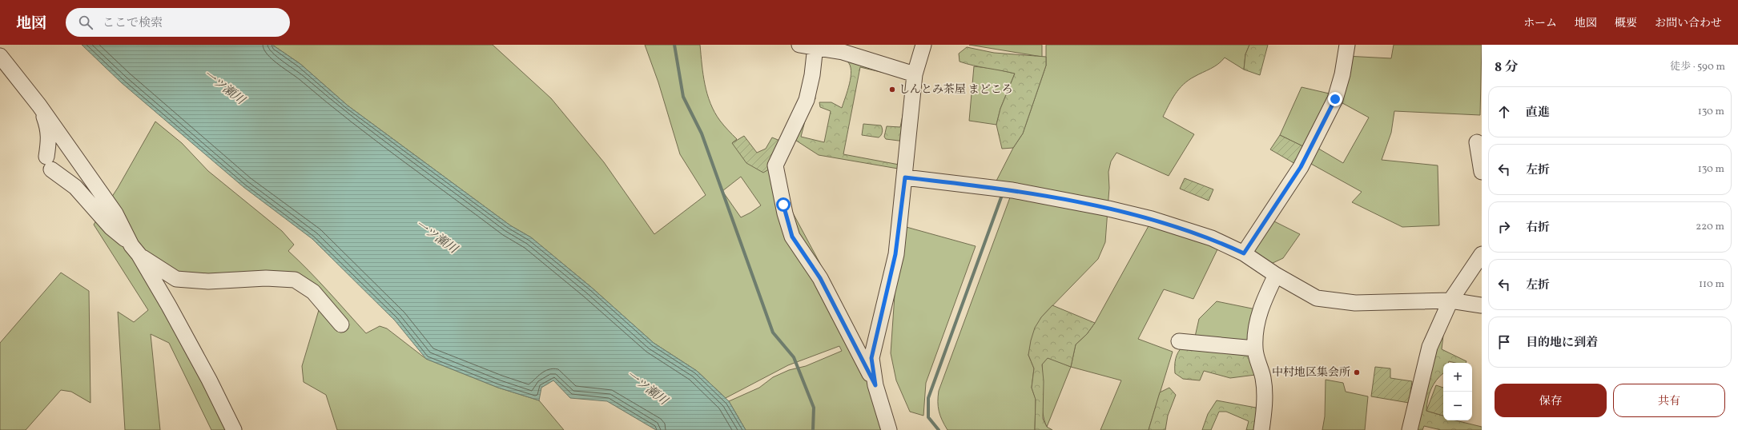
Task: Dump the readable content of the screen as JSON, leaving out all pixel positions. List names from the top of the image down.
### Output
{
  "water": ["一ツ瀬川"],
  "places": ["しんとみ茶屋 まどころ", "中村地区集会所"],
  "page": {
    "header": "地図",
    "search": "ここで検索",
    "nav": [
      "ホーム",
      "地図",
      "概要",
      "お問い合わせ"
    ],
    "heading": ["8 分", "徒歩 · 590 m"],
    "list": [
      ["直進", "130 m"],
      ["左折", "130 m"],
      ["右折", "220 m"],
      ["左折", "110 m"],
      "目的地に到着"
    ],
    "map_buttons": ["+", "−"],
    "buttons": ["保存", "共有"]
  }
}
